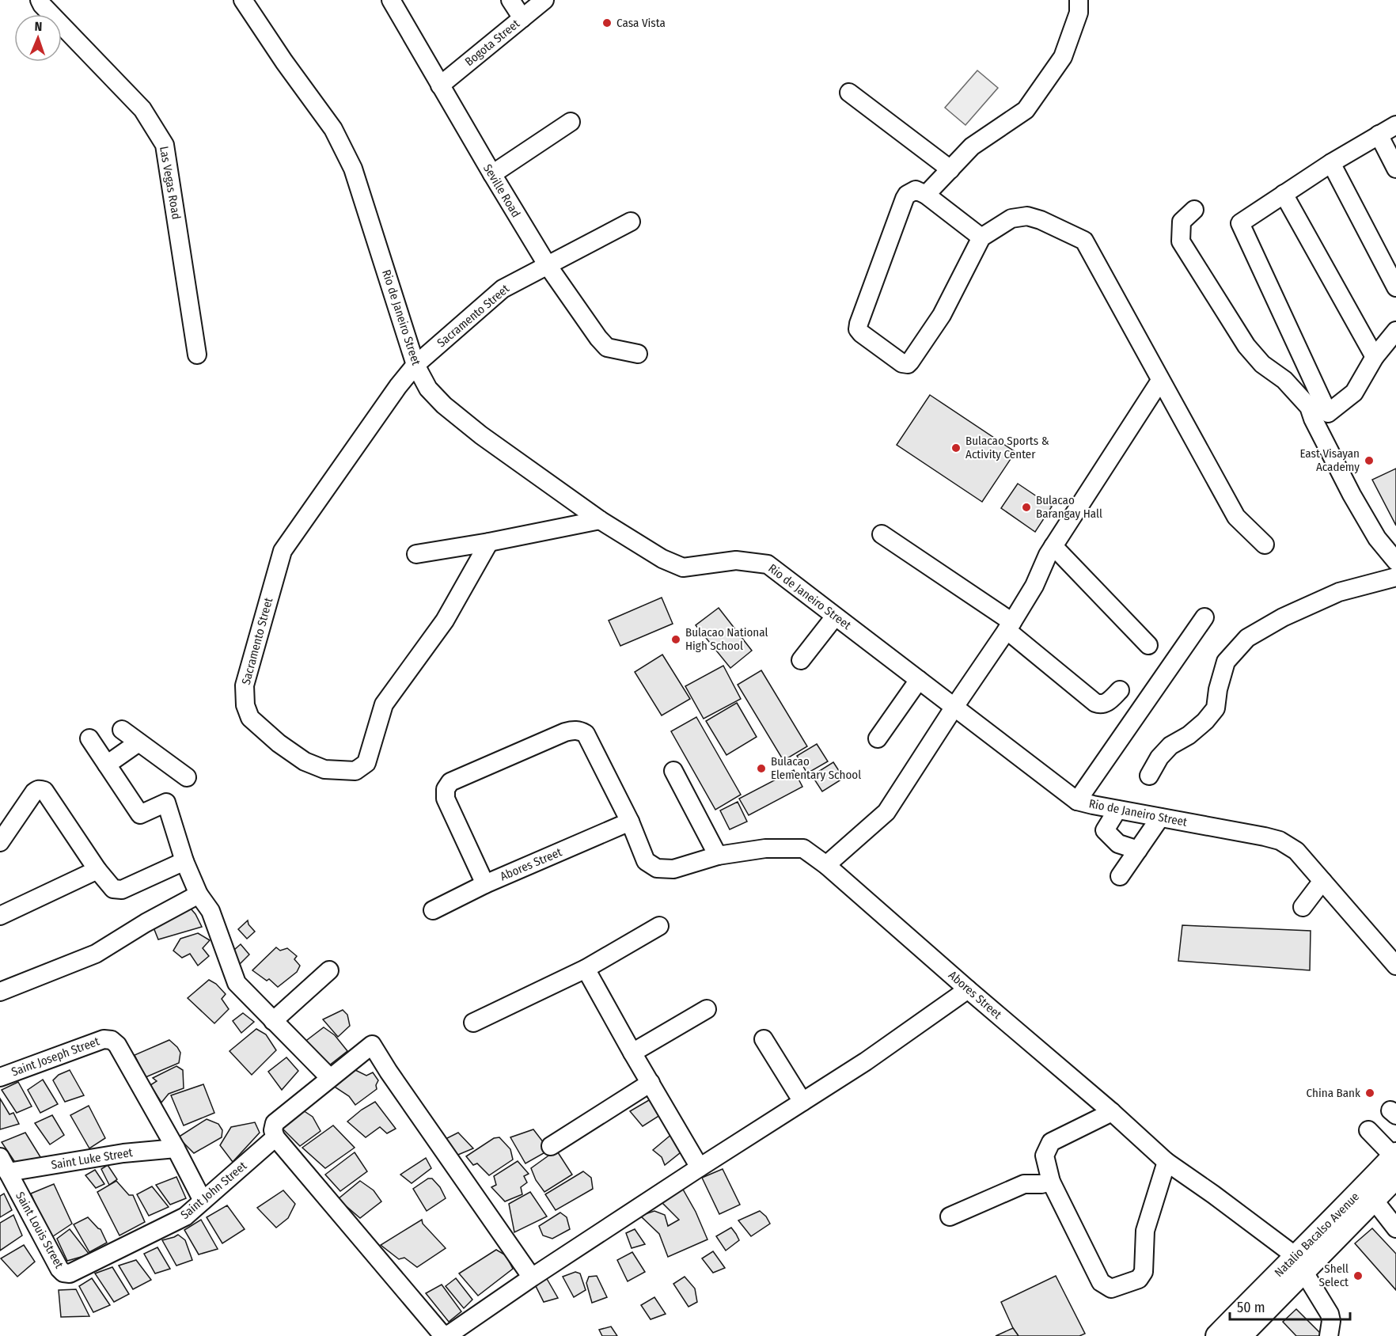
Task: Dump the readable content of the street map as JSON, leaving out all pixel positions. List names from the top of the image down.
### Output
{
  "streets": {
    "main road": ["Natalio Bacalso Avenue"],
    "street": [
      "Bogota Street",
      "Las Vegas Road",
      "Seville Road",
      "Sacramento Street",
      "Rio de Janeiro Street",
      "Abores Street",
      "Saint Joseph Street",
      "Saint Luke Street",
      "Saint John Street",
      "Saint Louis Street"
    ]
  },
  "crossings": [
    ["Bogota Street", "Seville Road"],
    ["Seville Road", "Sacramento Street"],
    ["Sacramento Street", "Rio de Janeiro Street"],
    ["Abores Street", "Natalio Bacalso Avenue"],
    ["Saint Joseph Street", "Saint Luke Street"],
    ["Saint Luke Street", "Saint Louis Street"],
    ["Saint John Street", "Saint Louis Street"]
  ],
  "places": [
    "Casa Vista",
    "Bulacao Sports & Activity Center",
    "East Visayan Academy",
    "Bulacao Barangay Hall",
    "Bulacao National High School",
    "Bulacao Elementary School",
    "China Bank",
    "Shell Select"
  ],
  "scale_bar": "50 m",
  "north": "top"
}
